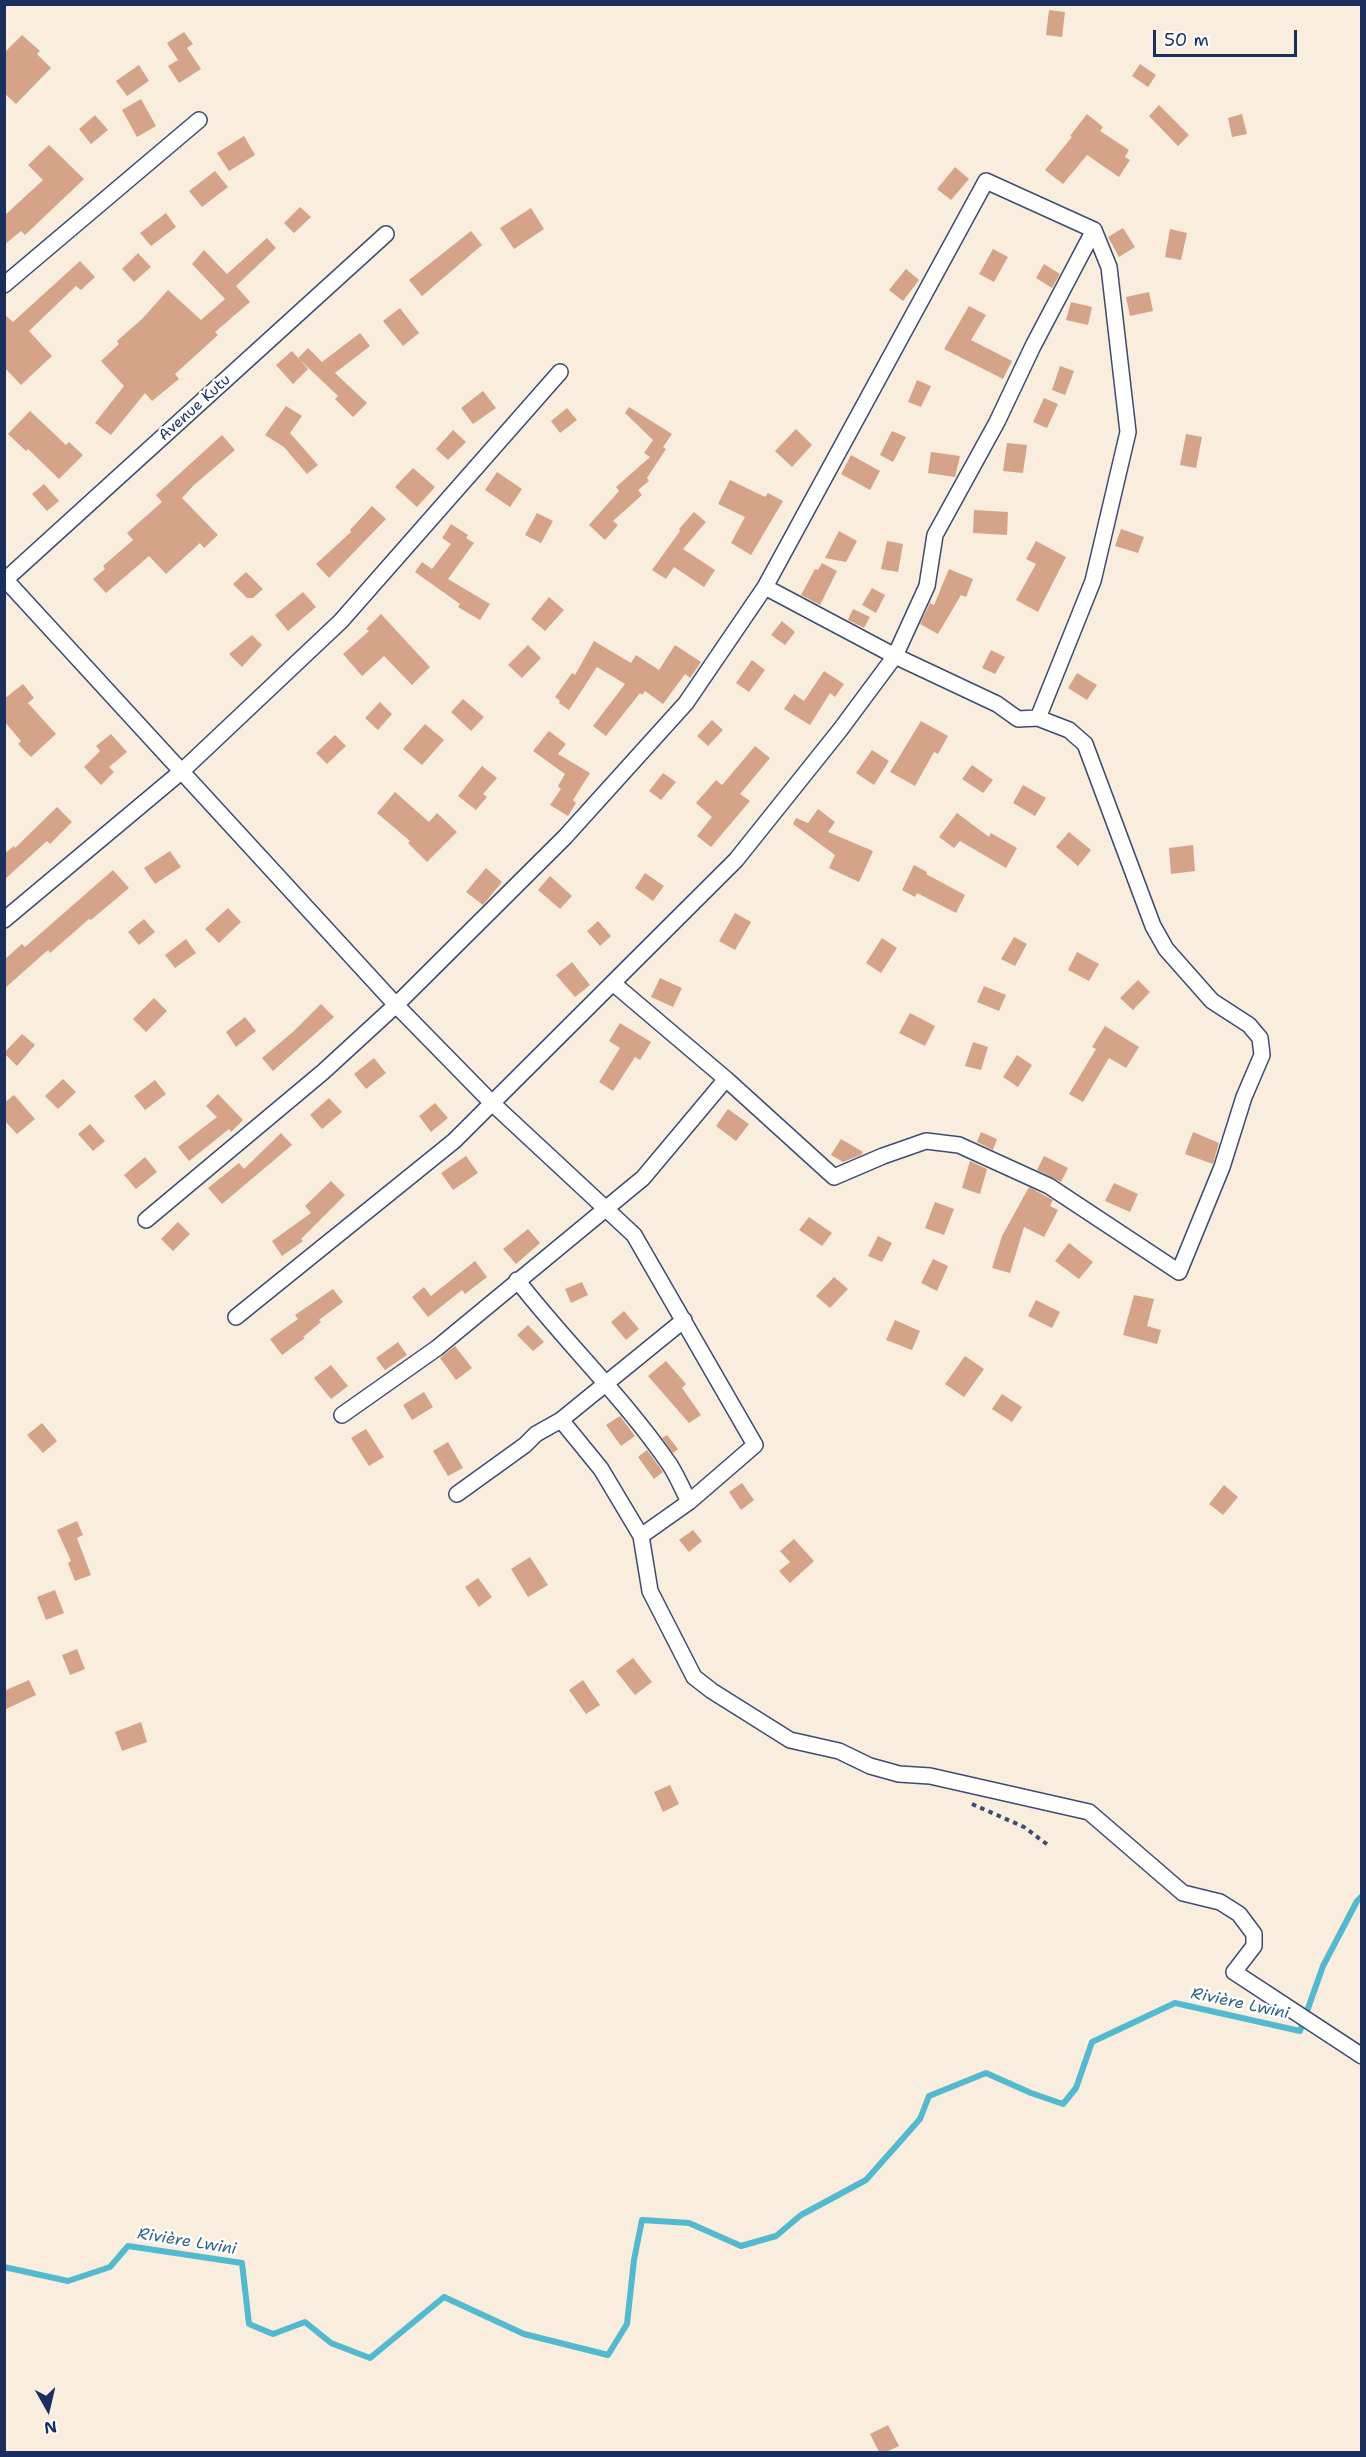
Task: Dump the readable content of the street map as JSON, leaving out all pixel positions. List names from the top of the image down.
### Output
{
  "streets": {
    "street": ["Avenue Kutu"]
  },
  "water": ["Rivière Lwini"],
  "scale_bar": "50 m",
  "north": "bottom"
}
